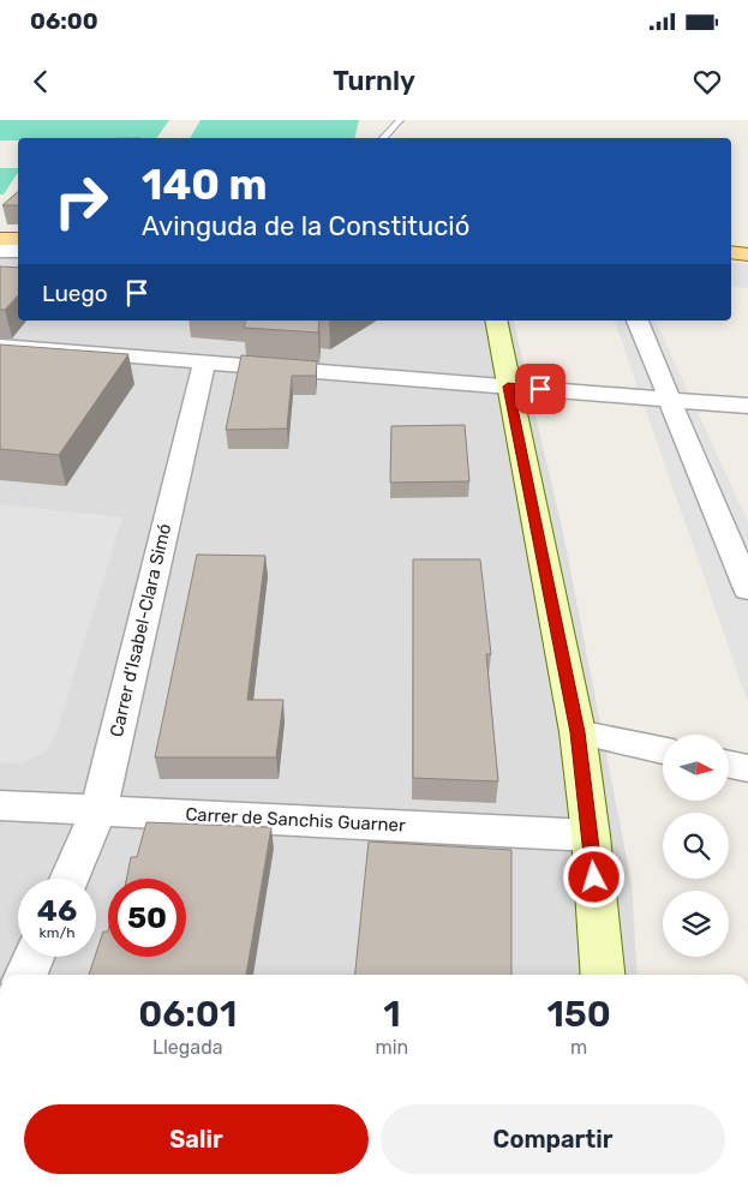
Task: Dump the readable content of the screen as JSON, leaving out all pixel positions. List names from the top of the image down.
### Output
{
  "streets": {
    "street": ["Carrer d'Isabel-Clara Simó", "Carrer de Sanchis Guarner"]
  },
  "crossings": [
    ["Carrer d'Isabel-Clara Simó", "Carrer de Sanchis Guarner"]
  ],
  "north": "right",
  "page": {
    "status": "06:00",
    "header": "Turnly",
    "turn": ["140 m", "Avinguda de la Constitució"],
    "then": "Luego",
    "speed": "46 km/h",
    "limit": "50",
    "eta": [
      "06:01",
      "Llegada",
      "1",
      "min",
      "150",
      "m"
    ],
    "buttons": ["Salir", "Compartir"]
  }
}
